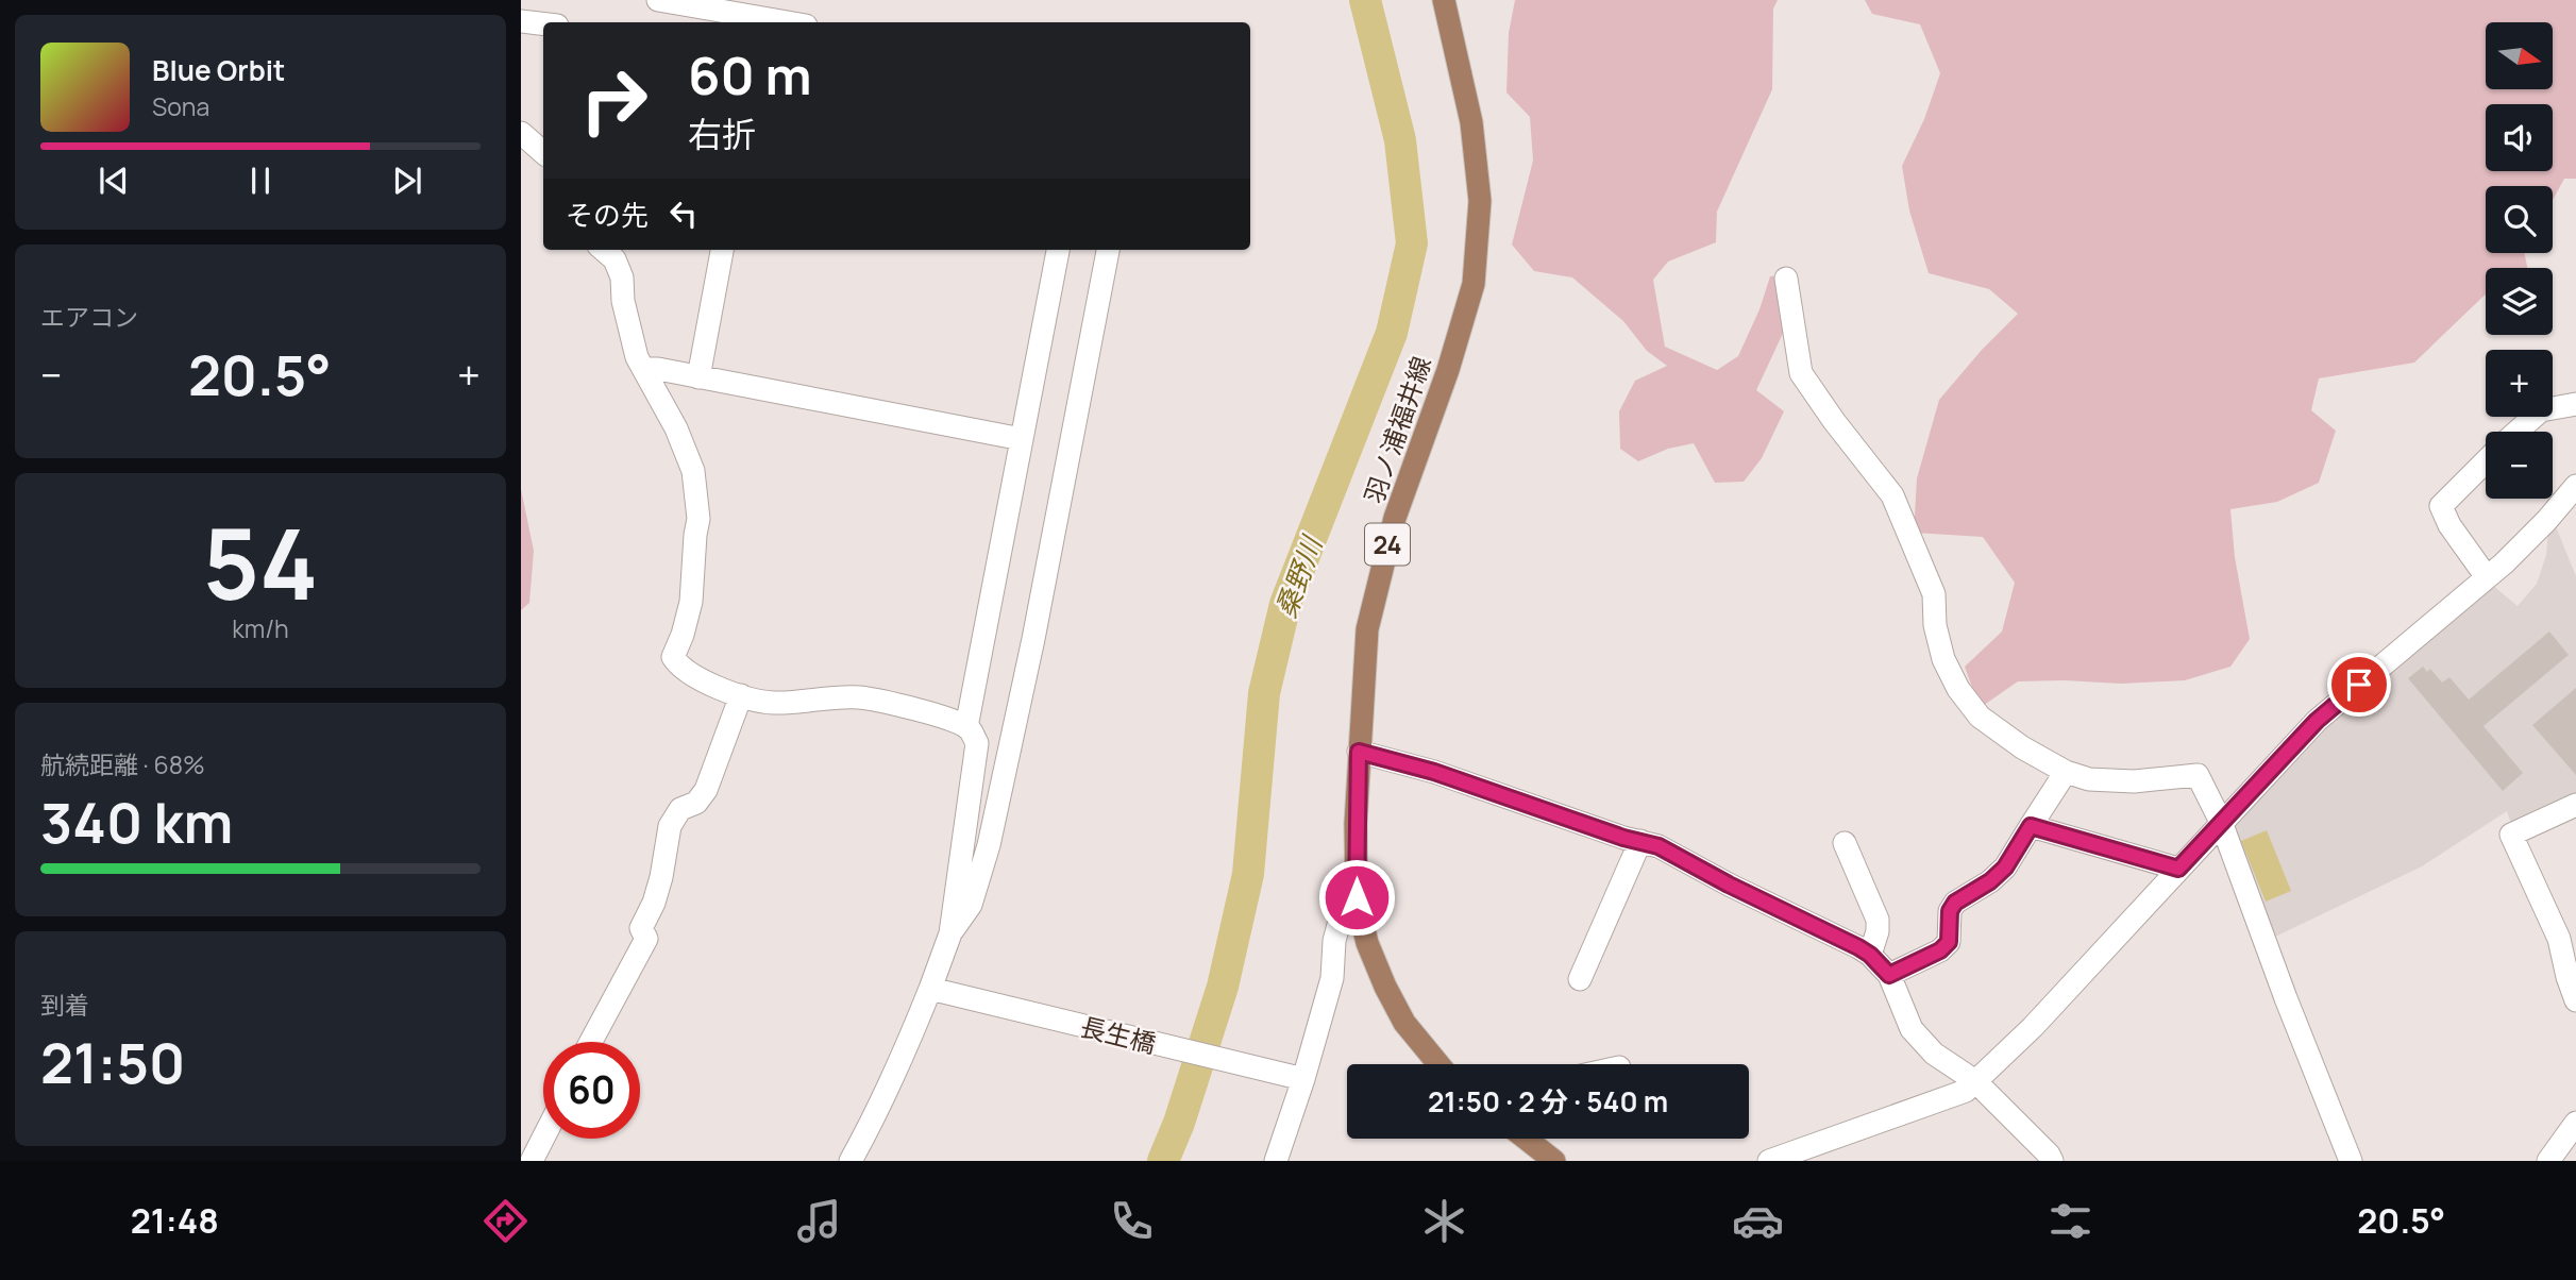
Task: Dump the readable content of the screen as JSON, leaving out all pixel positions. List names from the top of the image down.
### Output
{
  "streets": {
    "main road": ["羽ノ浦福井線", "24"],
    "street": ["長生橋"]
  },
  "water": ["桑野川"],
  "north": "right",
  "page": {
    "map_buttons": ["+", "−"],
    "turn": ["60 m", "右折"],
    "song": ["Blue Orbit", "Sona"],
    "then": "その先",
    "tile": [
      "エアコン",
      ["54", "km/h"],
      ["航続距離 · 68%", "340 km"],
      ["到着", "21:50"]
    ],
    "heat": ["−", "20.5°", "+"],
    "limit": "60",
    "trip": "21:50 · 2 分 · 540 m",
    "tabs": ["21:48", "20.5°"]
  }
}
